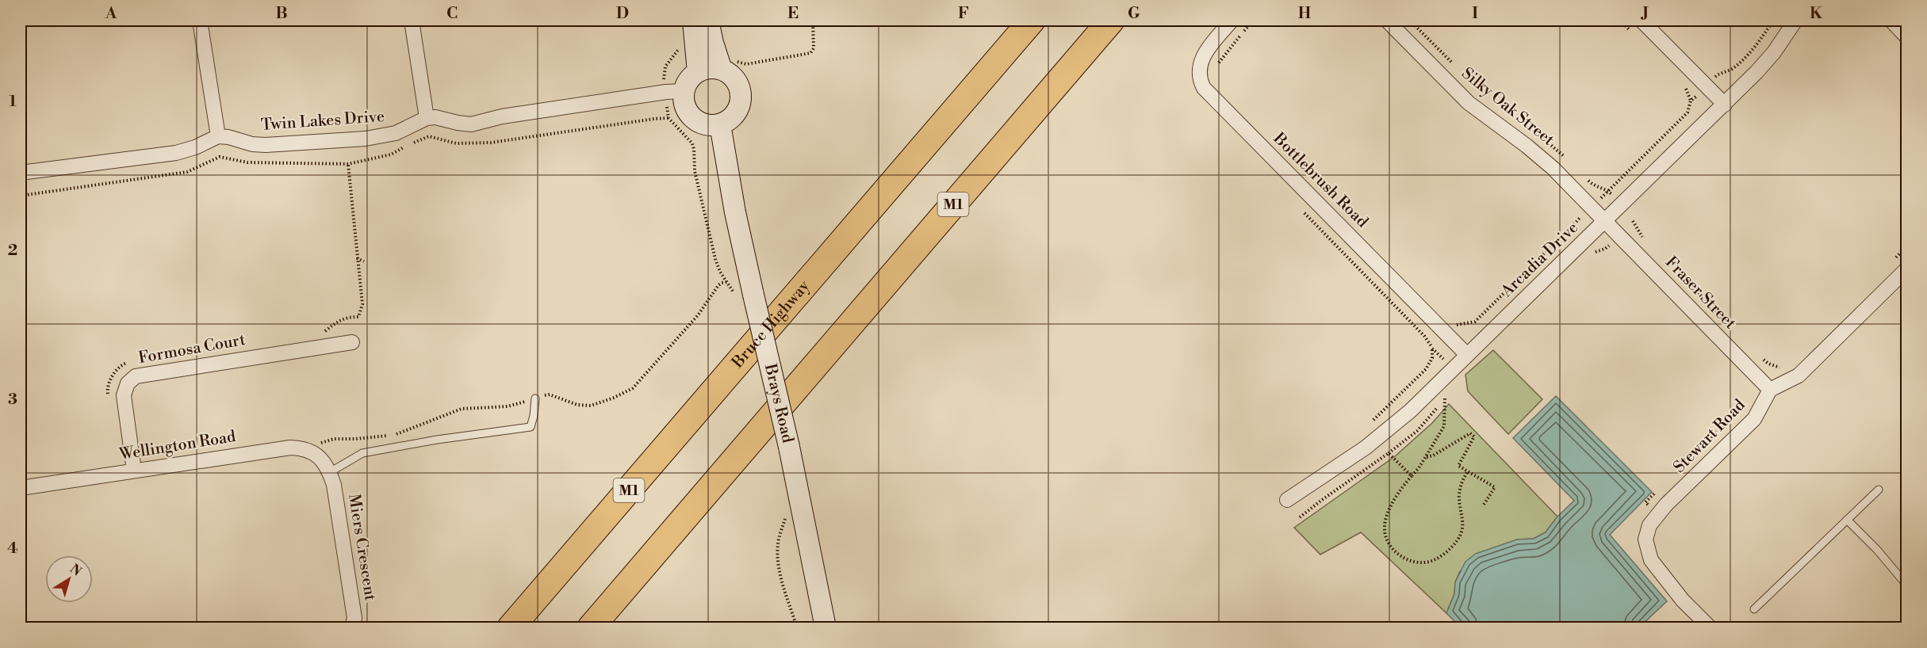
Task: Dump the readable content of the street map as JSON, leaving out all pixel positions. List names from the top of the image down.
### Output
{
  "streets": {
    "highway": ["M1", "Bruce Highway"],
    "main road": ["Brays Road"],
    "street": [
      "Silky Oak Street",
      "Twin Lakes Drive",
      "Bottlebrush Road",
      "Arcadia Drive",
      "Fraser Street",
      "Formosa Court",
      "Stewart Road",
      "Wellington Road",
      "Miers Crescent"
    ]
  },
  "crossings": [
    ["Silky Oak Street", "Arcadia Drive"],
    ["Silky Oak Street", "Fraser Street"],
    ["Bottlebrush Road", "Arcadia Drive"],
    ["Arcadia Drive", "Fraser Street"],
    ["Fraser Street", "Stewart Road"],
    ["Formosa Court", "Wellington Road"]
  ],
  "north": "top right",
  "grid": {
    "columns": [
      "A",
      "B",
      "C",
      "D",
      "E",
      "F",
      "G",
      "H",
      "I",
      "J",
      "K"
    ],
    "rows": [
      "1",
      "2",
      "3",
      "4"
    ]
  }
}
